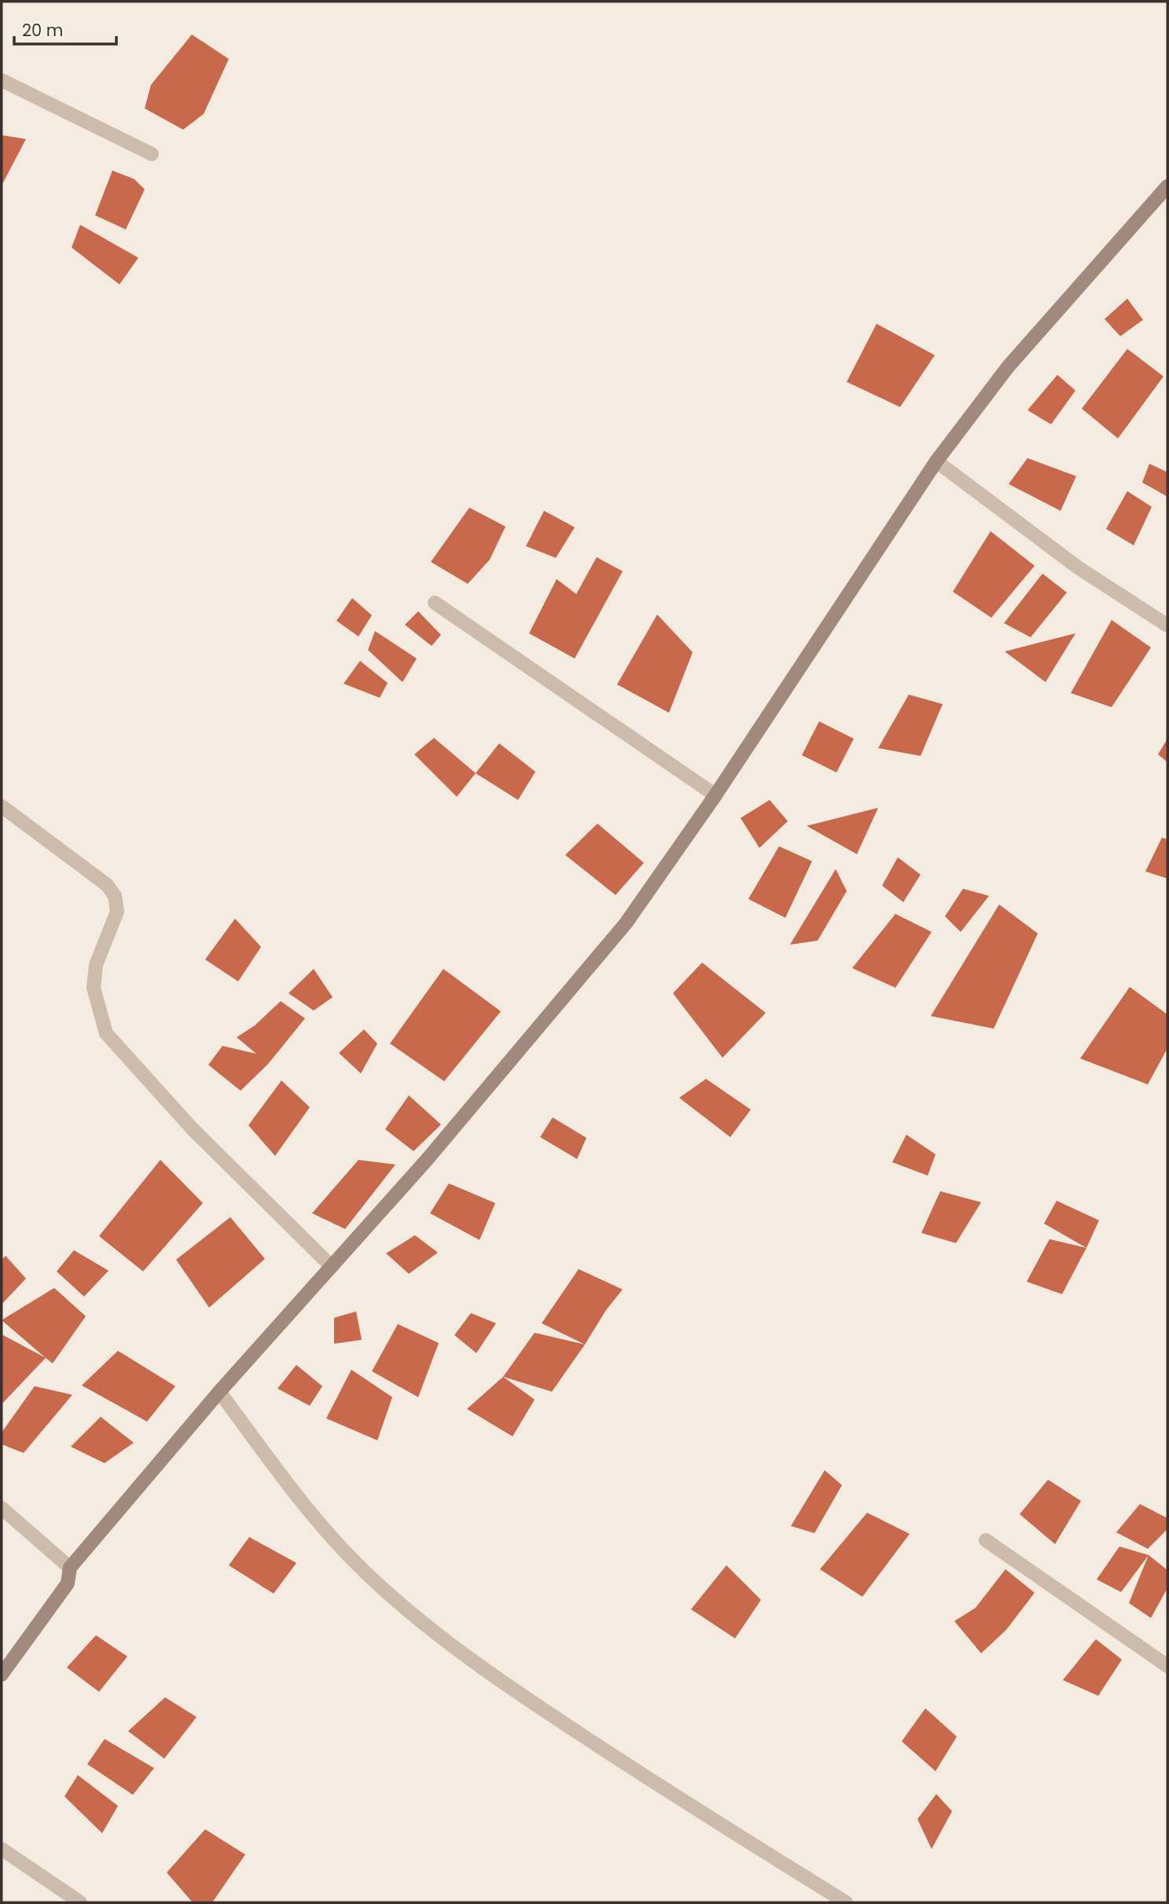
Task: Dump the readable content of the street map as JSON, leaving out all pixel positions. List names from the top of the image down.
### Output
{
  "scale_bar": "20 m"
}
